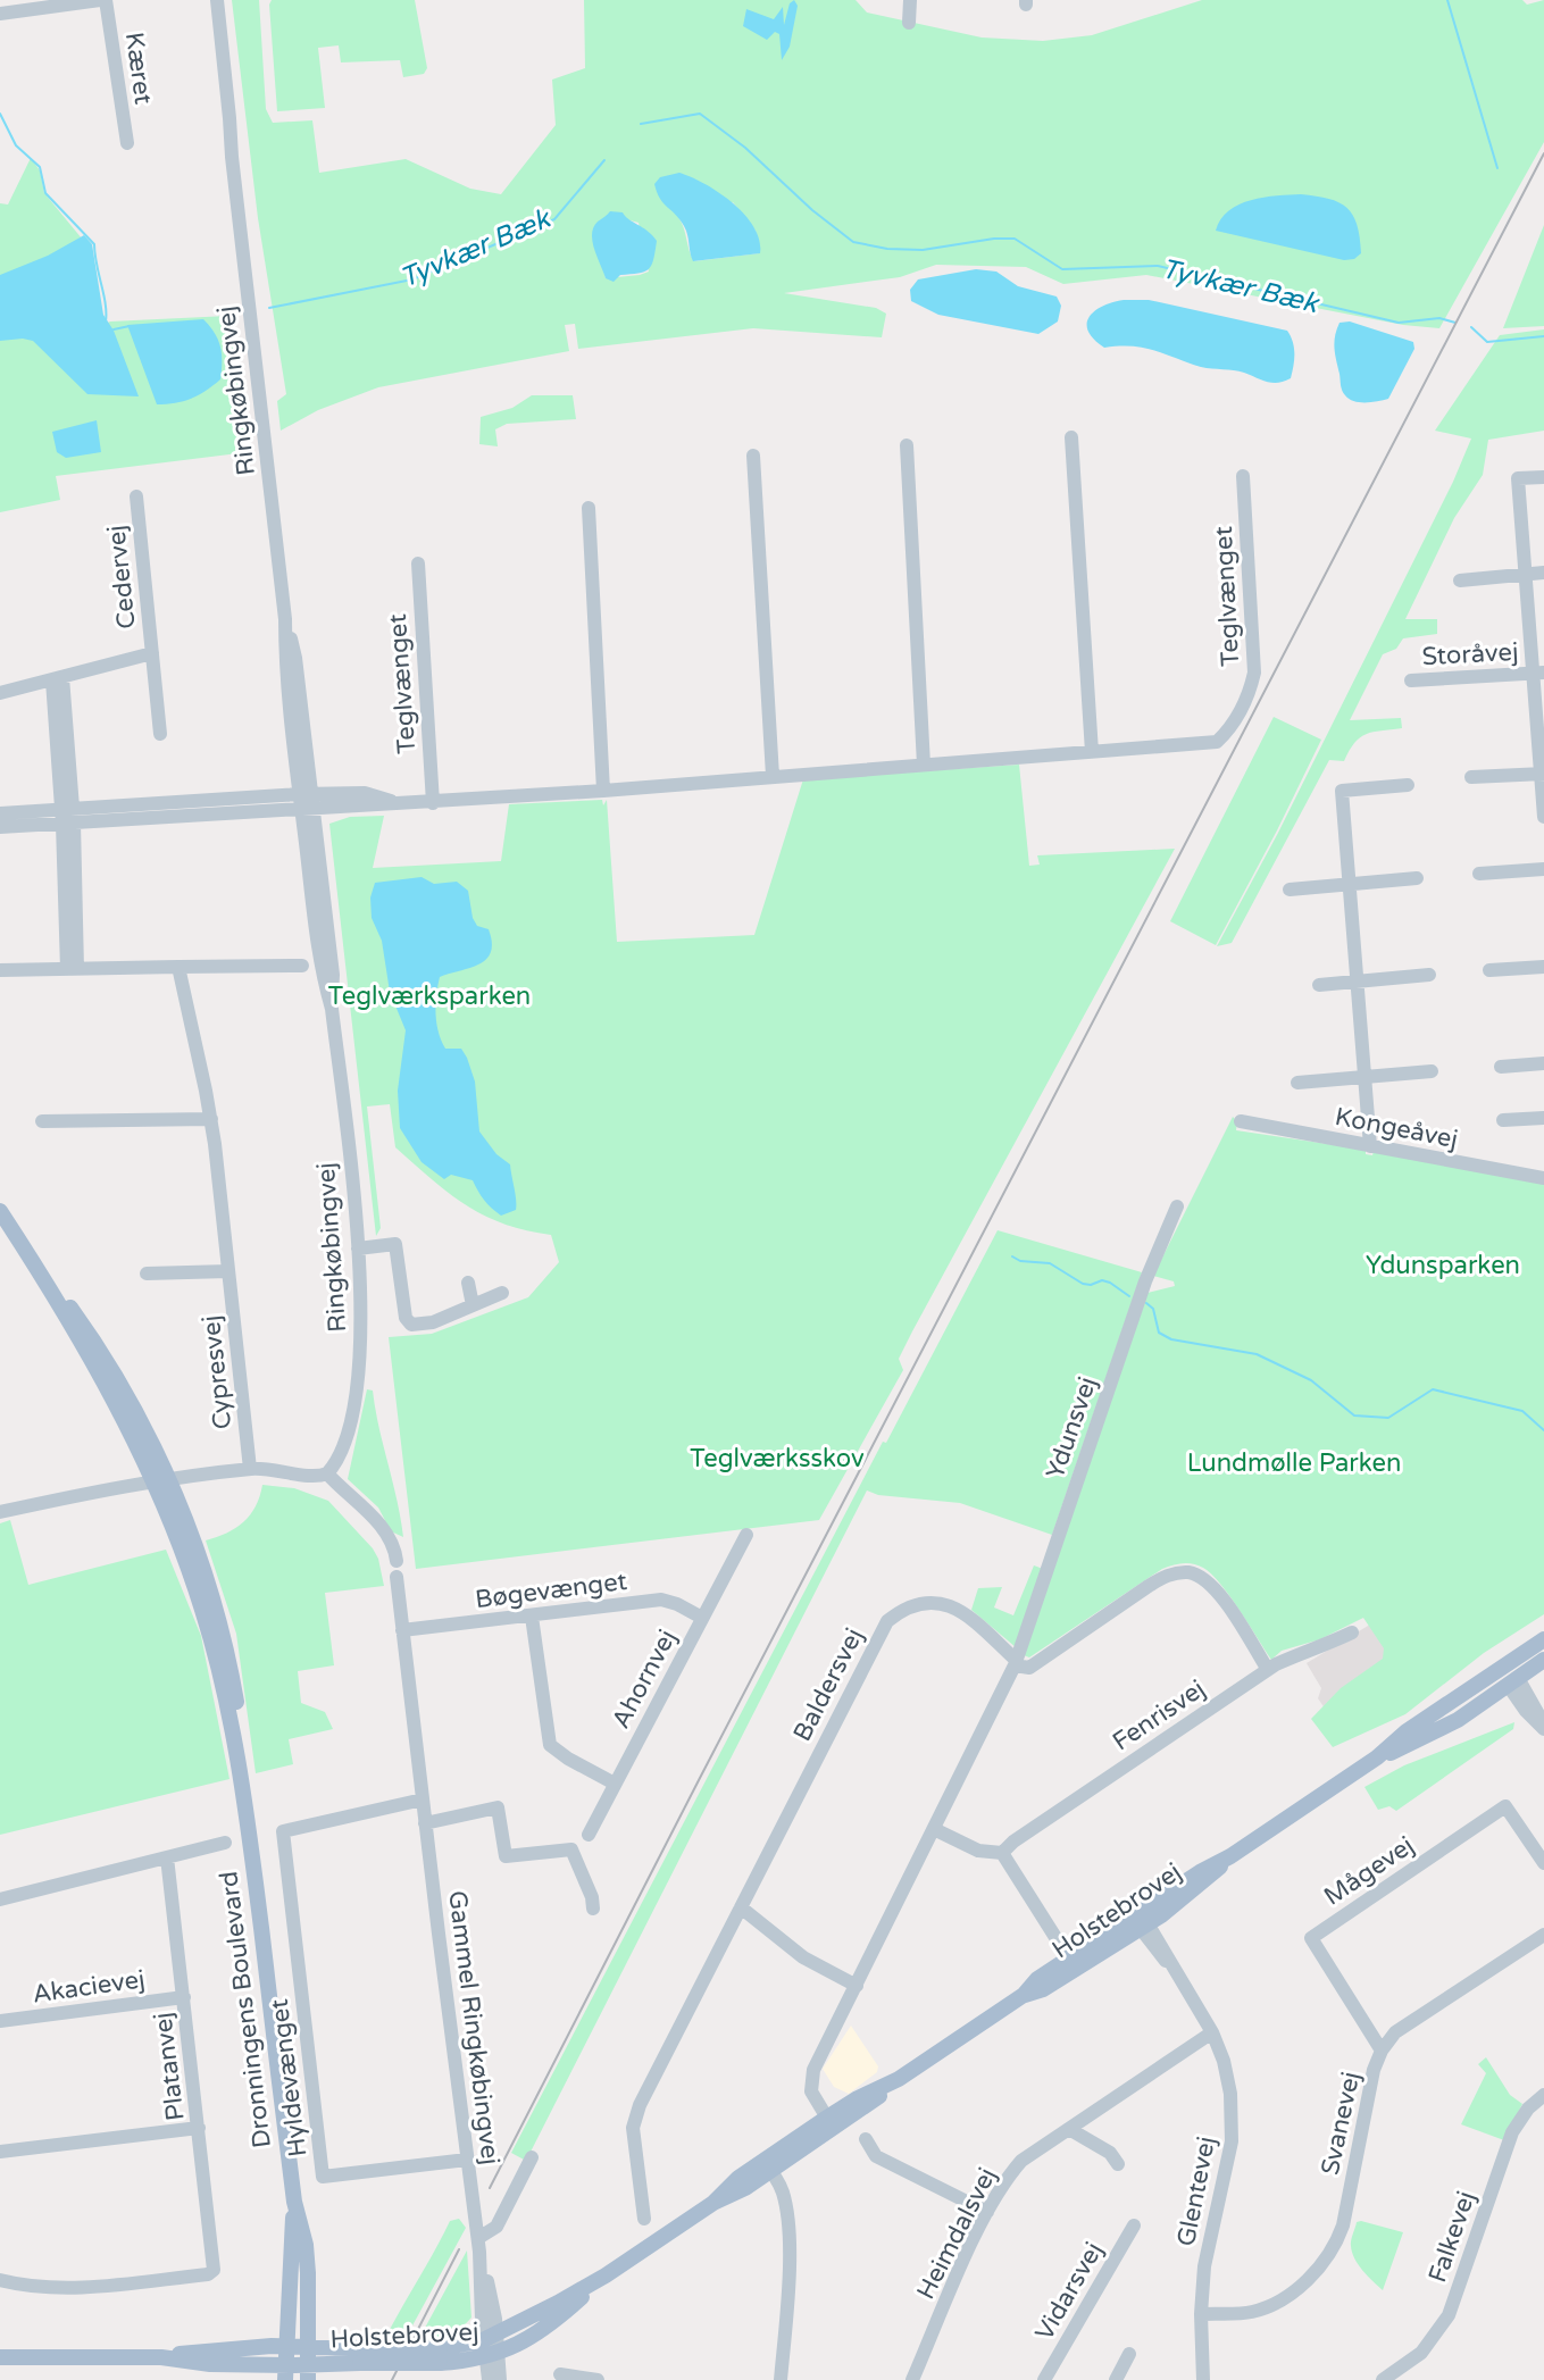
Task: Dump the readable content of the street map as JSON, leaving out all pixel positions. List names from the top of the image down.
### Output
{
  "streets": {
    "main road": ["Holstebrovej", "Dronningens Boulevard"],
    "street": [
      "Kæret",
      "Ringkøbingvej",
      "Cedervej",
      "Teglvænget",
      "Storåvej",
      "Kongeåvej",
      "Cypresvej",
      "Ydunsvej",
      "Bøgevænget",
      "Ahornvej",
      "Baldersvej",
      "Fenrisvej",
      "Mågevej",
      "Akacievej",
      "Gammel Ringkøbingvej",
      "Platanvej",
      "Hyldevænget",
      "Svanevej",
      "Glentevej",
      "Heimdalsvej",
      "Falkevej",
      "Vidarsvej"
    ]
  },
  "crossings": [
    ["Ringkøbingvej", "Teglvænget"],
    ["Ydunsvej", "Baldersvej"],
    ["Ydunsvej", "Holstebrovej"],
    ["Bøgevænget", "Ahornvej"],
    ["Bøgevænget", "Gammel Ringkøbingvej"],
    ["Mågevej", "Svanevej"],
    ["Holstebrovej", "Dronningens Boulevard"],
    ["Holstebrovej", "Gammel Ringkøbingvej"],
    ["Holstebrovej", "Glentevej"],
    ["Akacievej", "Platanvej"],
    ["Gammel Ringkøbingvej", "Hyldevænget"],
    ["Svanevej", "Glentevej"],
    ["Glentevej", "Heimdalsvej"]
  ],
  "water": ["Tyvkær Bæk"],
  "parks": [
    "Teglværksparken",
    "Ydunsparken",
    "Teglværksskov",
    "Lundmølle Parken"
  ]
}
